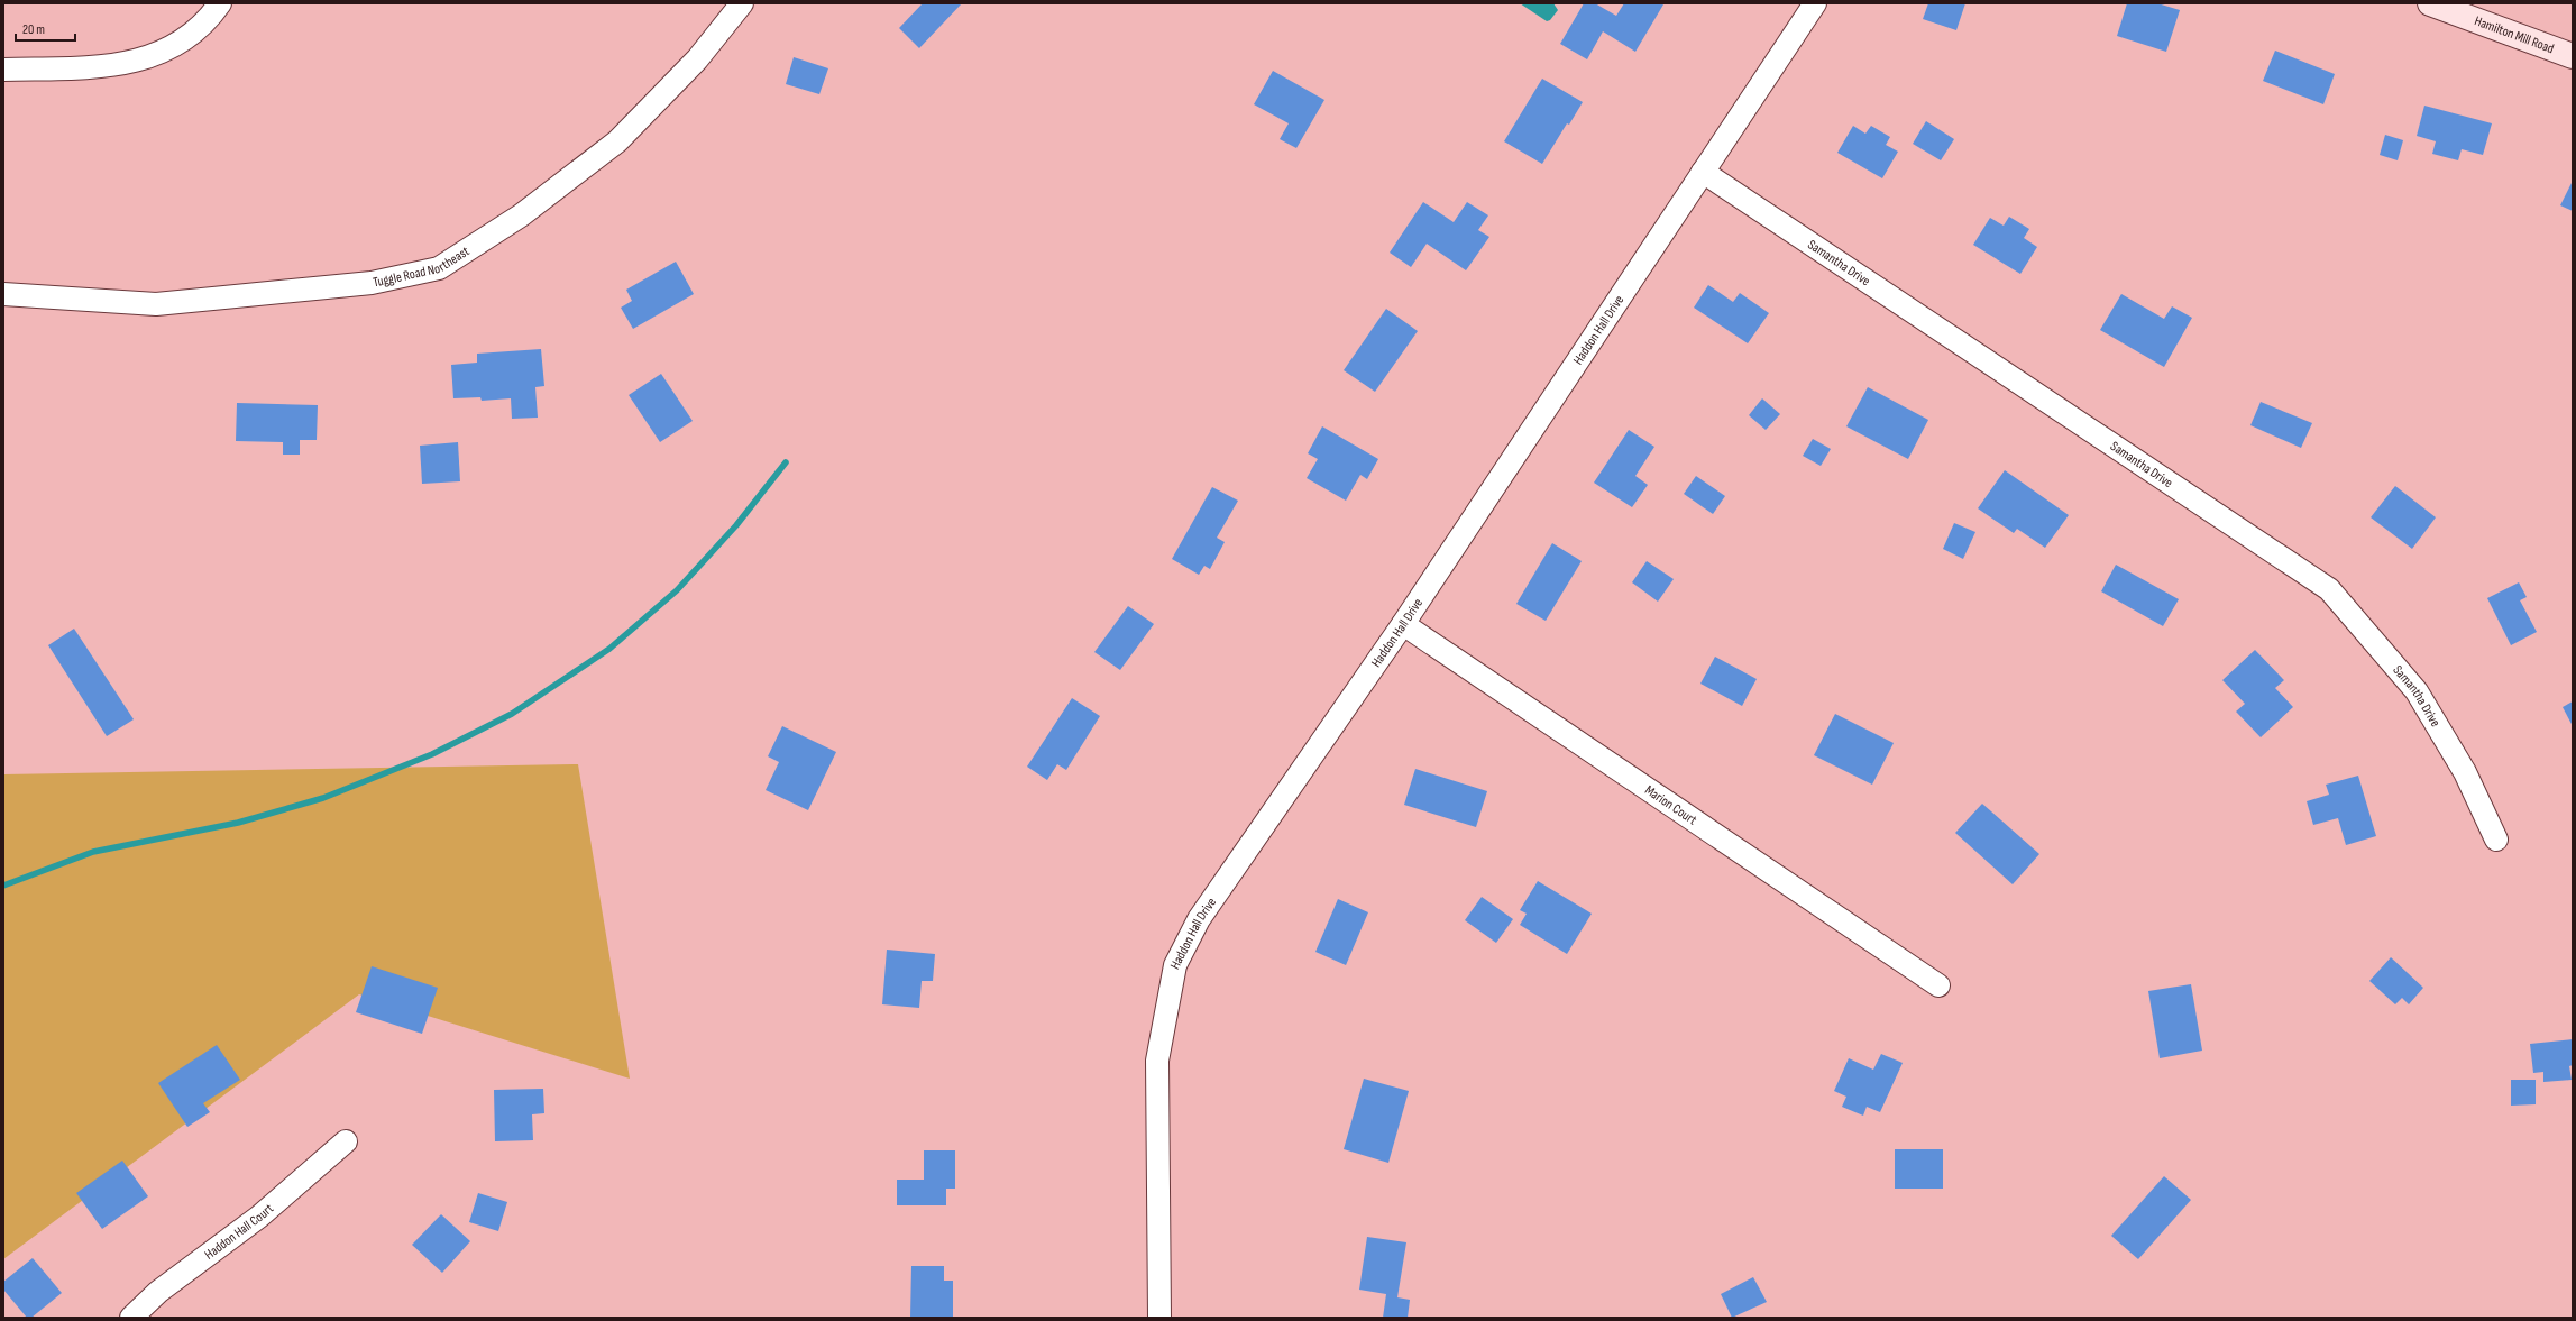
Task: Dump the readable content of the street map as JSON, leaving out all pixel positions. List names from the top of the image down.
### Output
{
  "streets": {
    "main road": ["Hamilton Mill Road"],
    "street": [
      "Samantha Drive",
      "Tuggle Road Northeast",
      "Haddon Hall Drive",
      "Marion Court",
      "Haddon Hall Court"
    ]
  },
  "crossings": [
    ["Samantha Drive", "Haddon Hall Drive"],
    ["Haddon Hall Drive", "Marion Court"]
  ],
  "scale_bar": "20 m"
}
